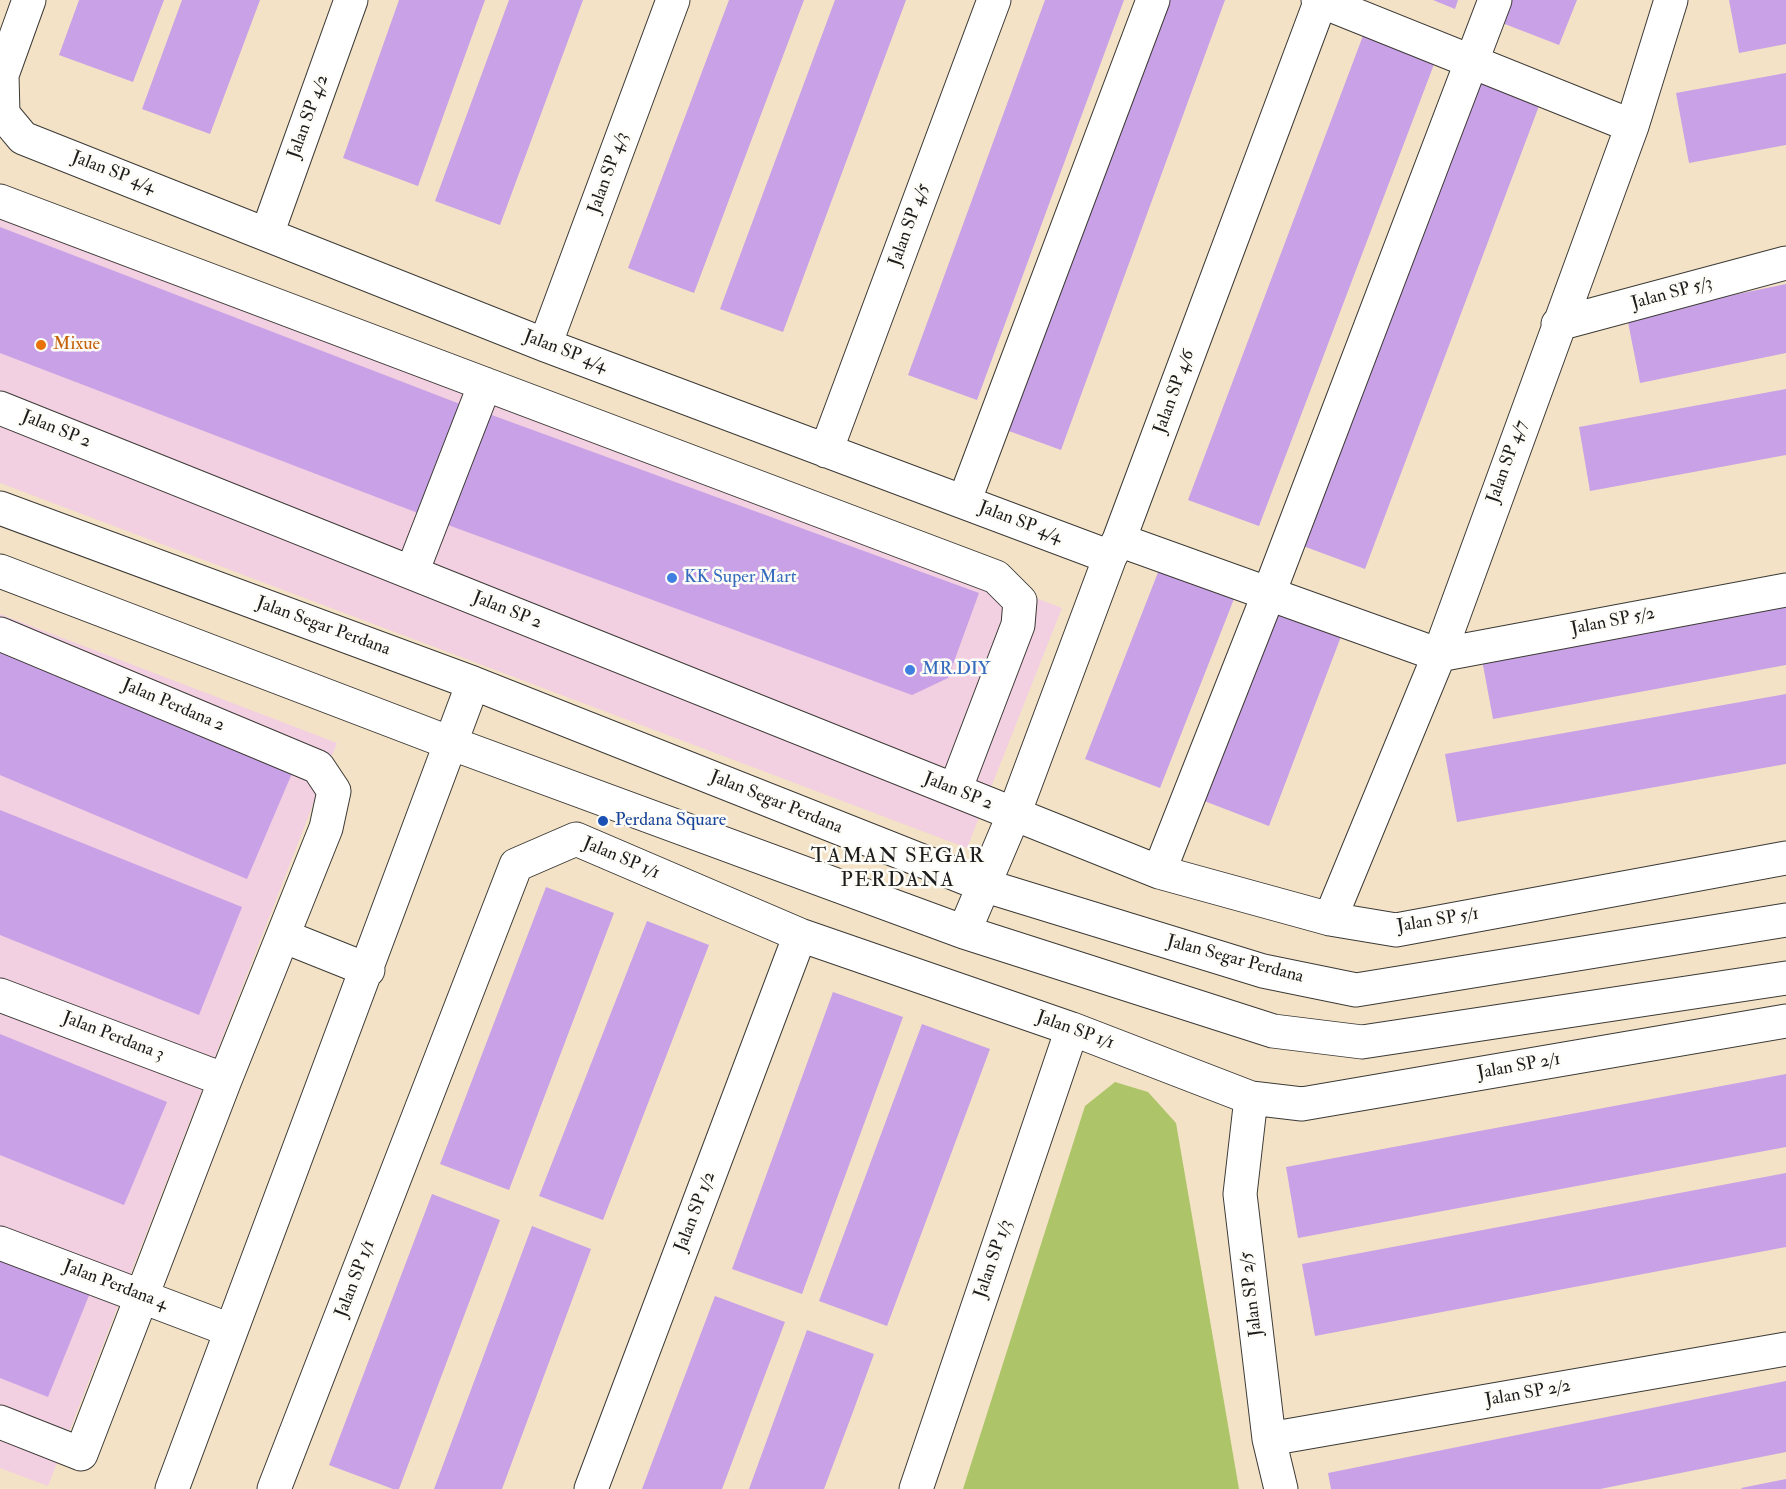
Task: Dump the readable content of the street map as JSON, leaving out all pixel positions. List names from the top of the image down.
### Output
{
  "streets": {
    "street": [
      "Jalan SP 4/2",
      "Jalan SP 4/4",
      "Jalan SP 4/3",
      "Jalan SP 4/5",
      "Jalan SP 5/3",
      "Jalan SP 4/6",
      "Jalan SP 2",
      "Jalan SP 4/7",
      "Jalan SP 5/2",
      "Jalan Segar Perdana",
      "Jalan Perdana 2",
      "Jalan SP 1/1",
      "Jalan SP 5/1",
      "Jalan Perdana 3",
      "Jalan SP 2/1",
      "Jalan SP 1/2",
      "Jalan SP 1/3",
      "Jalan Perdana 4",
      "Jalan SP 2/5",
      "Jalan SP 2/2"
    ]
  },
  "crossings": [
    ["Jalan SP 4/2", "Jalan SP 4/4"],
    ["Jalan SP 4/4", "Jalan SP 4/3"],
    ["Jalan SP 4/4", "Jalan SP 4/5"],
    ["Jalan SP 4/4", "Jalan SP 4/6"],
    ["Jalan SP 4/4", "Jalan SP 4/7"],
    ["Jalan SP 4/4", "Jalan SP 5/2"],
    ["Jalan SP 5/3", "Jalan SP 4/7"],
    ["Jalan SP 4/6", "Jalan SP 2"],
    ["Jalan SP 4/6", "Jalan Segar Perdana"],
    ["Jalan SP 2", "Jalan SP 5/1"],
    ["Jalan SP 4/7", "Jalan SP 5/2"],
    ["Jalan SP 4/7", "Jalan SP 5/1"],
    ["Jalan SP 1/1", "Jalan SP 2/1"],
    ["Jalan SP 1/1", "Jalan SP 1/2"],
    ["Jalan SP 1/1", "Jalan SP 1/3"],
    ["Jalan SP 1/1", "Jalan SP 2/5"],
    ["Jalan SP 2/1", "Jalan SP 2/5"],
    ["Jalan SP 2/5", "Jalan SP 2/2"]
  ],
  "districts": ["TAMAN SEGAR PERDANA"],
  "places": [
    "Mixue",
    "KK Super Mart",
    "MR.DIY",
    "Perdana Square"
  ]
}
